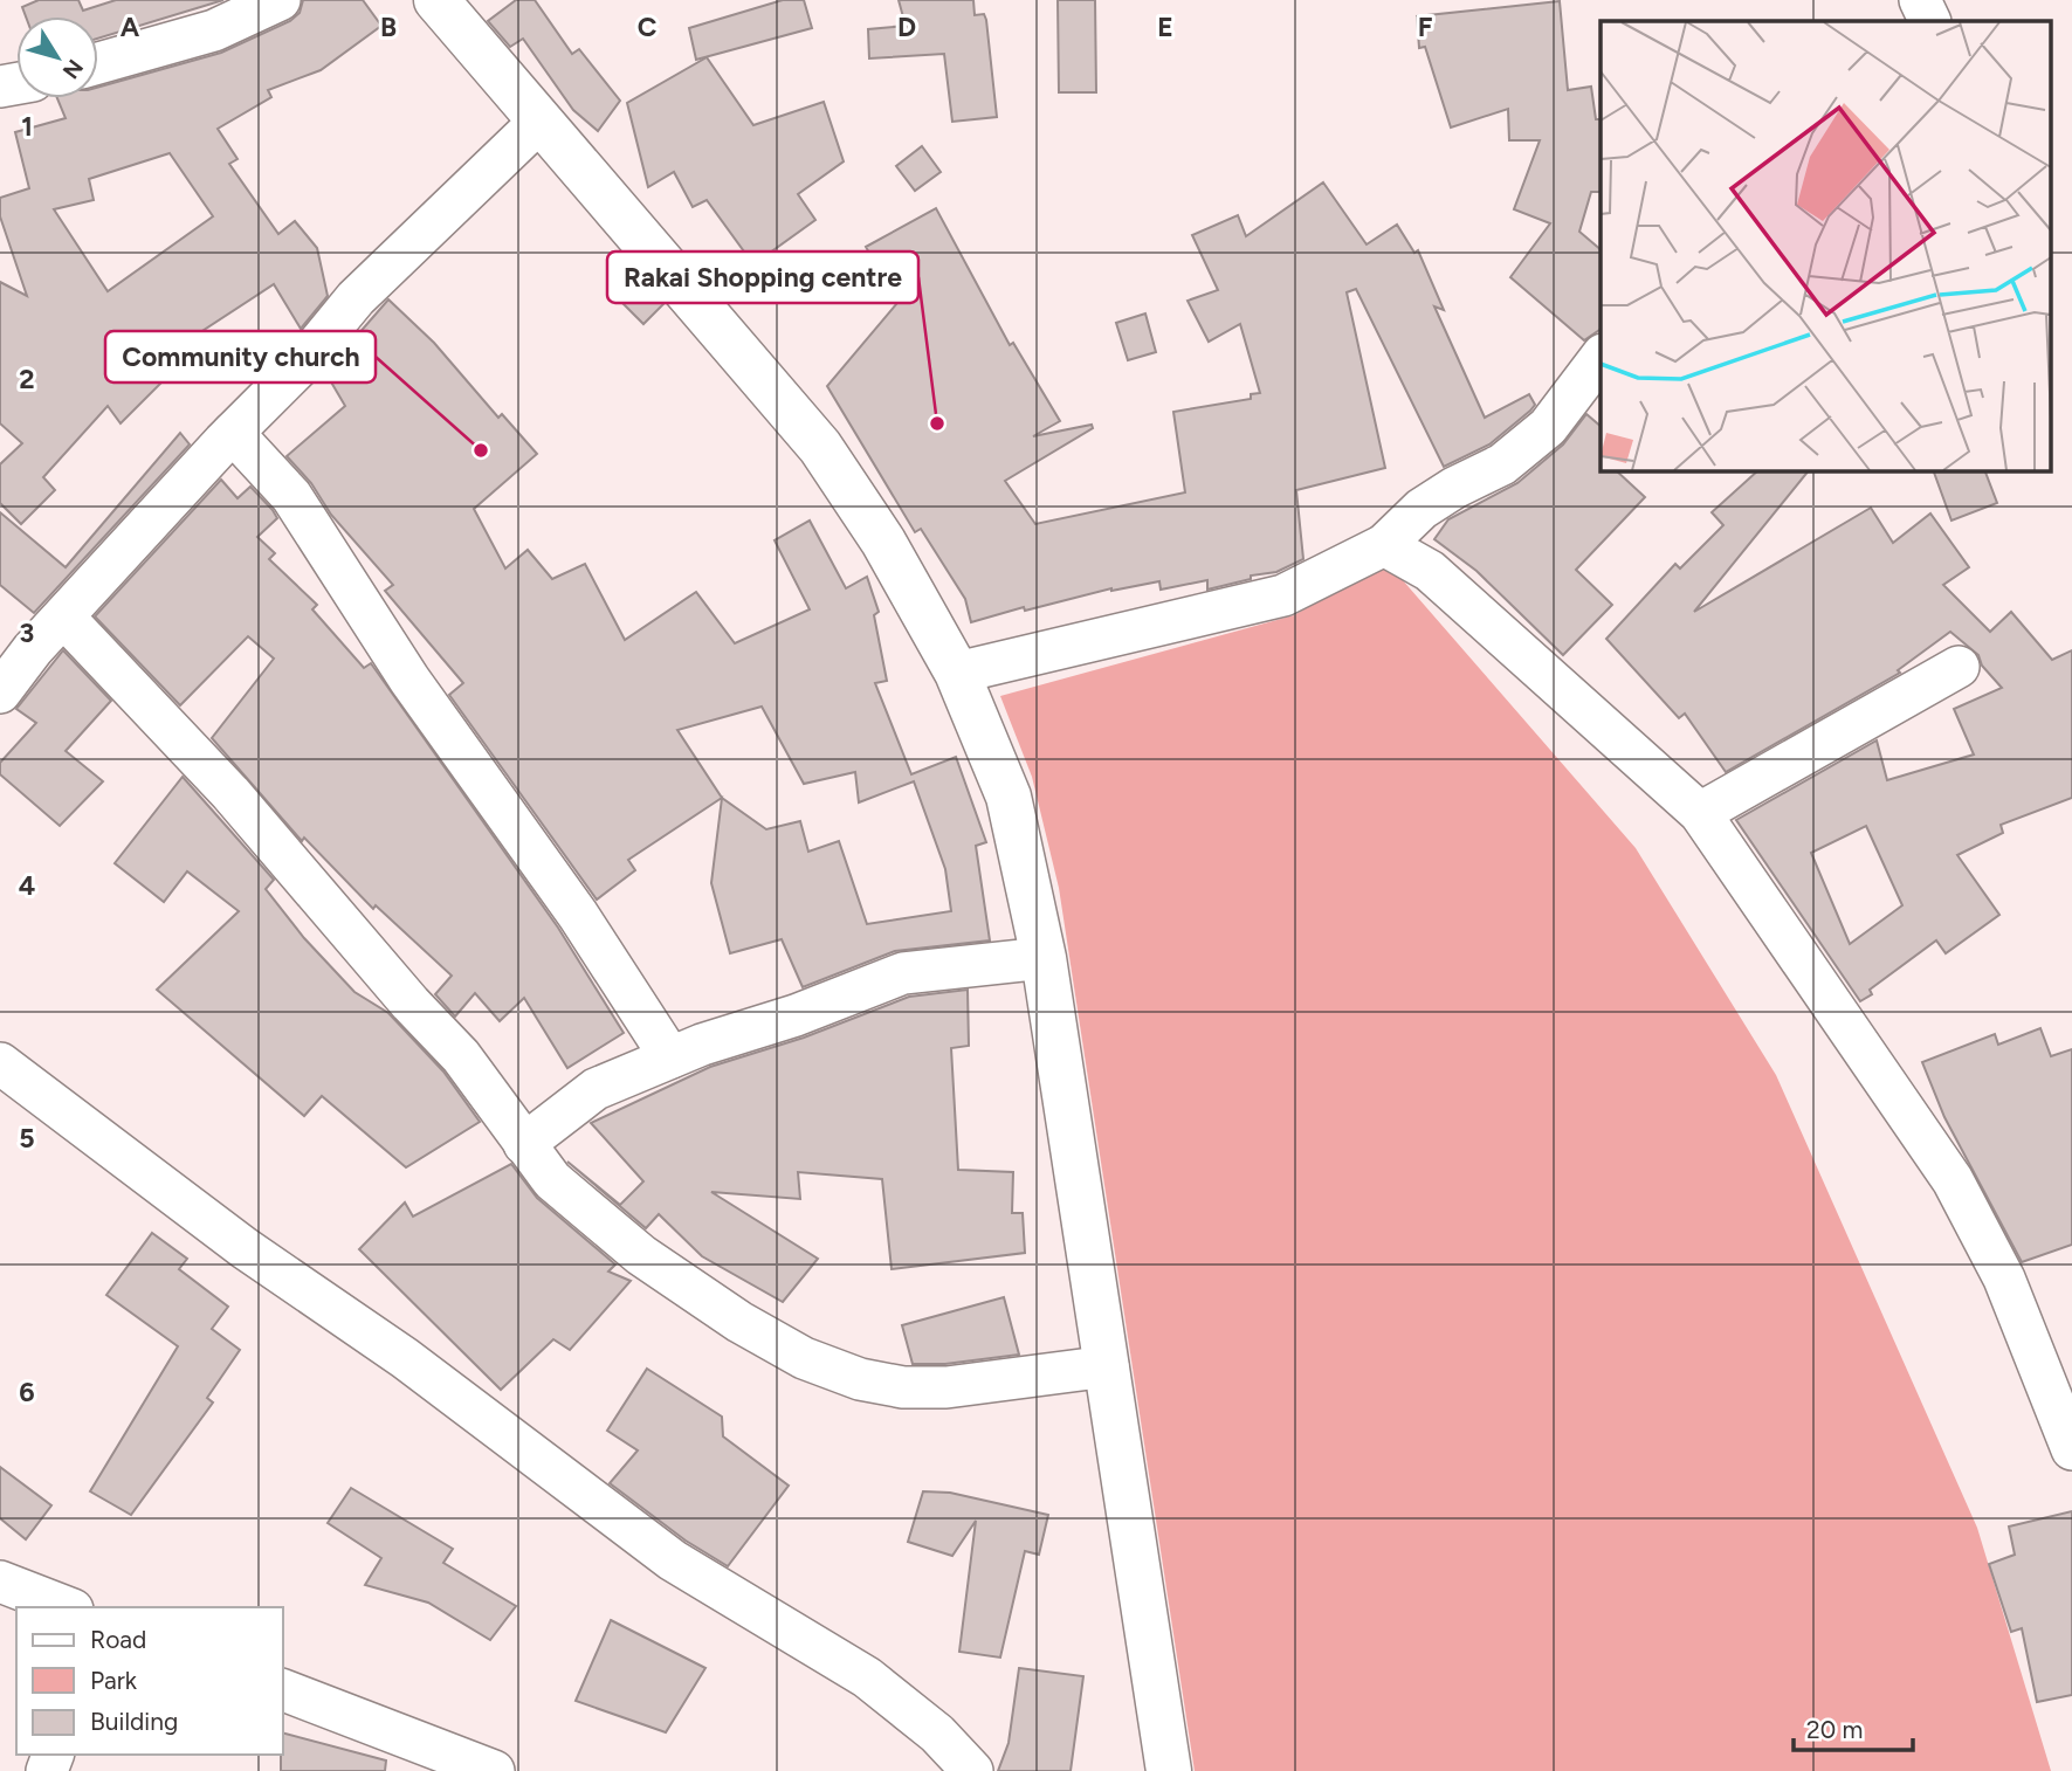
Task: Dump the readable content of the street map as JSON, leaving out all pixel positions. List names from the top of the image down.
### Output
{
  "places": ["Rakai Shopping centre", "Community church"],
  "legend": ["Road", "Park", "Building"],
  "scale_bar": "20 m",
  "north": "bottom right",
  "grid": {
    "columns": [
      "A",
      "B",
      "C",
      "D",
      "E",
      "F"
    ],
    "rows": [
      "1",
      "2",
      "3",
      "4",
      "5",
      "6"
    ]
  }
}
